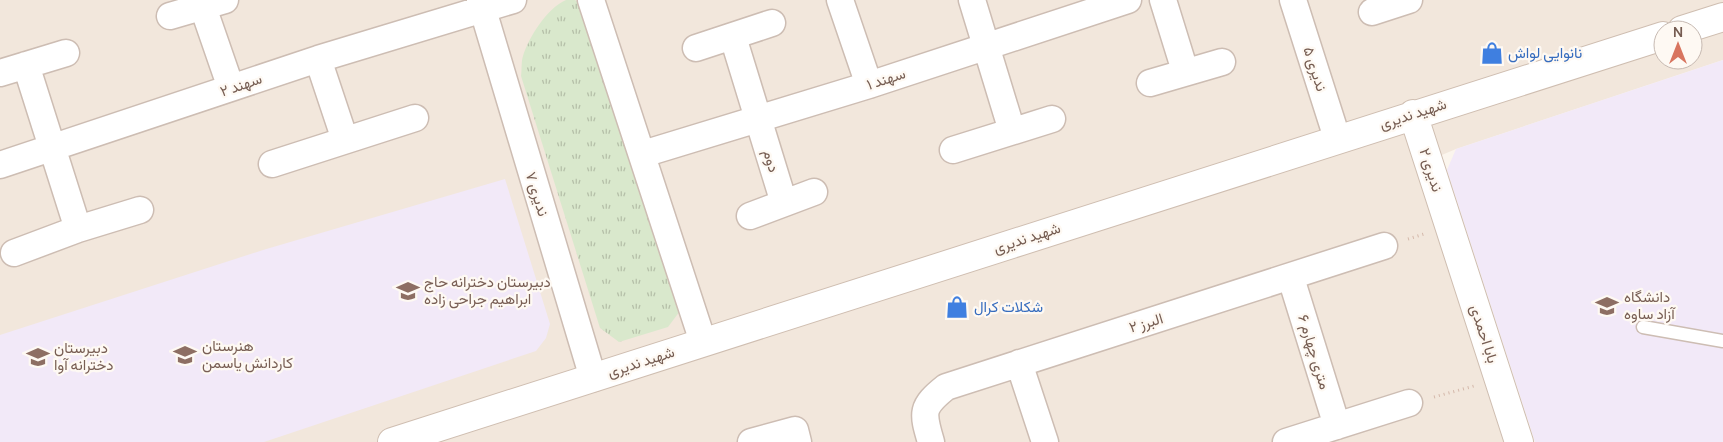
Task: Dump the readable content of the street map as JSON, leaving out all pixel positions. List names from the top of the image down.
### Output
{
  "streets": {
    "street": [
      "ندیری ۵",
      "سهند ۱",
      "سهند ۲",
      "شهید ندیری",
      "دوم",
      "ندیری ۲",
      "ندیری ۷",
      "البرز ۲",
      "بابا احمدی",
      "۶ متری چهارم"
    ]
  },
  "crossings": [
    ["ندیری ۵", "شهید ندیری"],
    ["سهند ۱", "دوم"],
    ["سهند ۲", "ندیری ۷"],
    ["شهید ندیری", "ندیری ۲"],
    ["شهید ندیری", "ندیری ۷"],
    ["ندیری ۲", "بابا احمدی"],
    ["البرز ۲", "۶ متری چهارم"]
  ],
  "places": {
    "shop": ["نانوایی لواش", "شکلات کرال"],
    "school or university": [
      "دبیرستان دخترانه حاج ابراهیم جراحی زاده",
      "دانشگاه آزاد ساوه",
      "هنرستان کاردانش یاسمن",
      "دبیرستان دخترانه آوا"
    ]
  },
  "north": "top"
}
